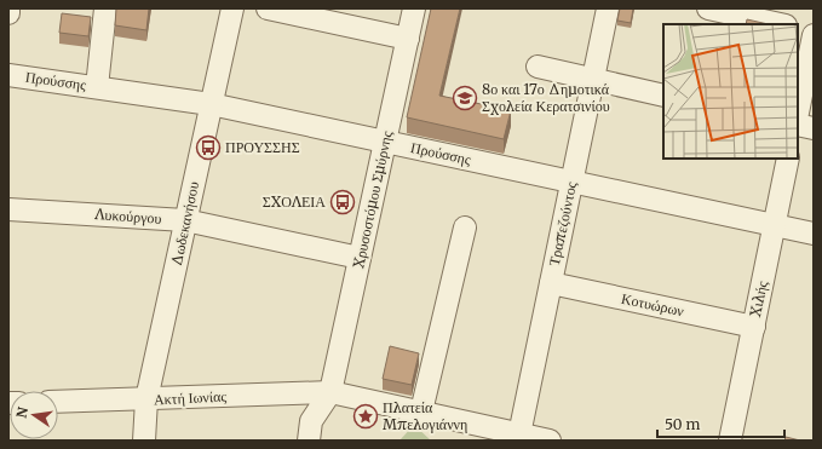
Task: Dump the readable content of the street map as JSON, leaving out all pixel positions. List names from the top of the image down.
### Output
{
  "streets": {
    "street": [
      "Προύσσης",
      "Χρυσοστόμου Σμύρνης",
      "Λυκούργου",
      "Δωδεκανήσου",
      "Τραπεζούντος",
      "Χιλής",
      "Κοτυώρων",
      "Ακτή Ιωνίας"
    ]
  },
  "crossings": [
    ["Προύσσης", "Χρυσοστόμου Σμύρνης"],
    ["Προύσσης", "Δωδεκανήσου"],
    ["Προύσσης", "Τραπεζούντος"],
    ["Προύσσης", "Χιλής"],
    ["Χρυσοστόμου Σμύρνης", "Λυκούργου"],
    ["Χρυσοστόμου Σμύρνης", "Ακτή Ιωνίας"],
    ["Λυκούργου", "Δωδεκανήσου"],
    ["Δωδεκανήσου", "Ακτή Ιωνίας"],
    ["Τραπεζούντος", "Κοτυώρων"],
    ["Τραπεζούντος", "Ακτή Ιωνίας"],
    ["Χιλής", "Κοτυώρων"]
  ],
  "places": {
    "school or university": ["8ο και 17ο Δημοτικά Σχολεία Κερατσινίου"],
    "bus stop": ["ΠΡΟΥΣΣΗΣ", "ΣΧΟΛΕΙΑ"],
    "place": ["Πλατεία Μπελογιάννη"]
  },
  "scale_bar": "50 m",
  "north": "left"
}
